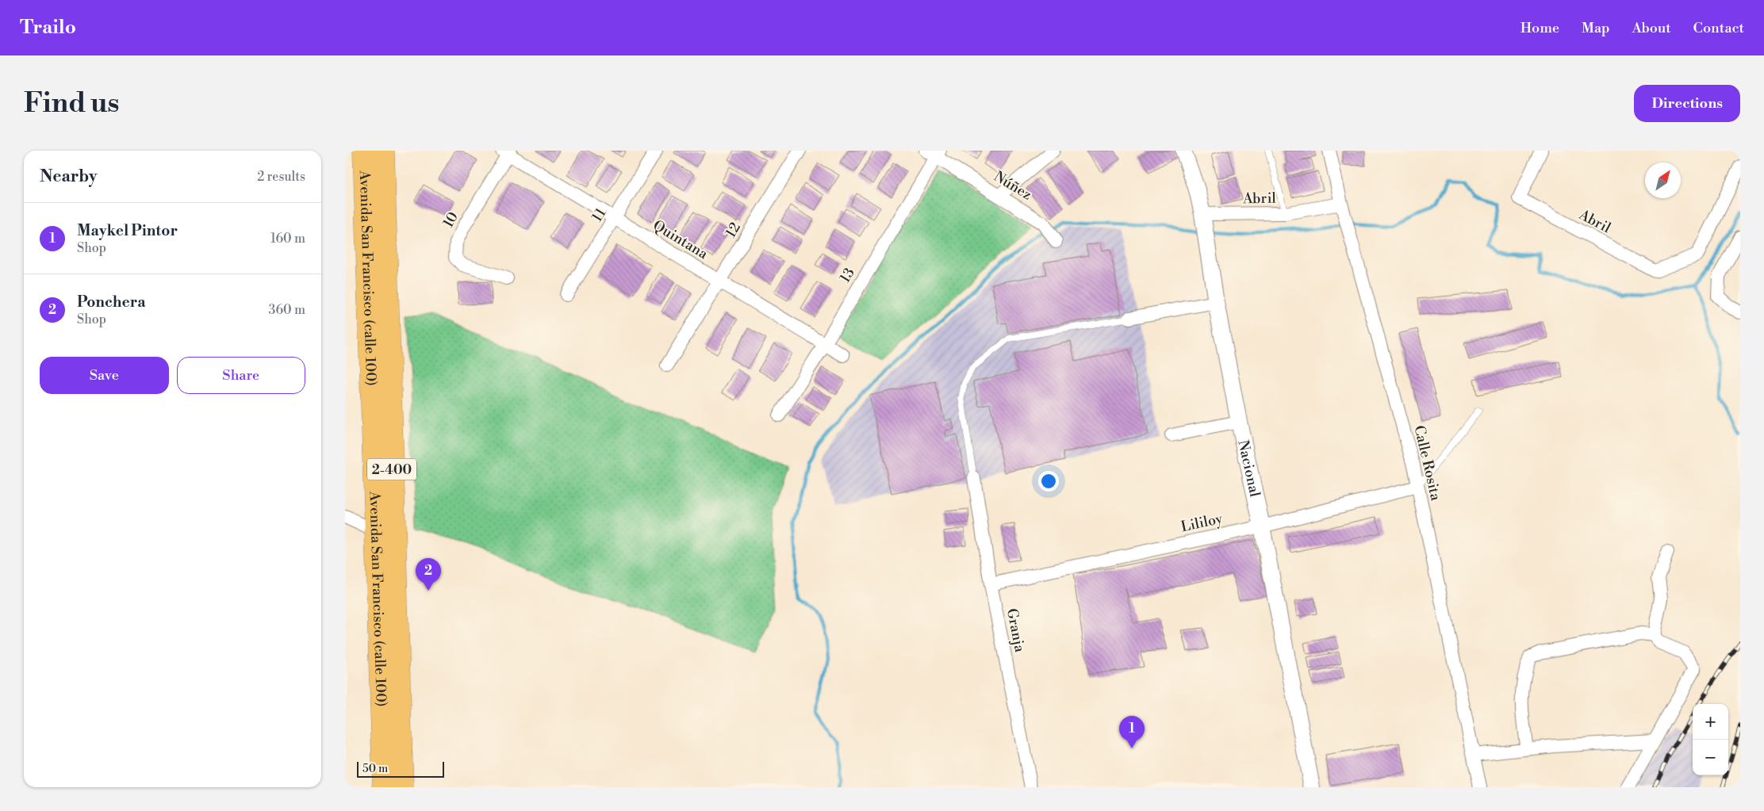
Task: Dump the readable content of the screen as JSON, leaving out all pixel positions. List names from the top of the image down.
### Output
{
  "streets": {
    "highway": ["Avenida San Francisco (calle 100)", "2-400"],
    "street": [
      "Núñez",
      "Abril",
      "11",
      "10",
      "12",
      "Quintana",
      "13",
      "Calle Rosita",
      "Nacional",
      "Lililoy",
      "Granja"
    ]
  },
  "crossings": [
    ["Núñez", "13"],
    ["Abril", "Calle Rosita"],
    ["Abril", "Nacional"],
    ["11", "Quintana"],
    ["10", "Quintana"],
    ["12", "Quintana"],
    ["Quintana", "13"],
    ["Calle Rosita", "Lililoy"],
    ["Nacional", "Lililoy"],
    ["Lililoy", "Granja"]
  ],
  "scale_bar": "50 m",
  "north": "top right",
  "page": {
    "header": "Trailo",
    "nav": [
      "Home",
      "Map",
      "About",
      "Contact"
    ],
    "buttons": [
      "Directions",
      ["Save", "Share"]
    ],
    "title": "Find us",
    "heading": ["Nearby", "2 results"],
    "list": [
      {
        "mark": "1",
        "name": "Maykel Pintor",
        "note": "Shop",
        "value": "160 m"
      },
      {
        "mark": "2",
        "name": "Ponchera",
        "note": "Shop",
        "value": "360 m"
      }
    ],
    "pins": ["2", "1"],
    "map_buttons": ["+", "−"],
    "scale": "50 m"
  }
}
